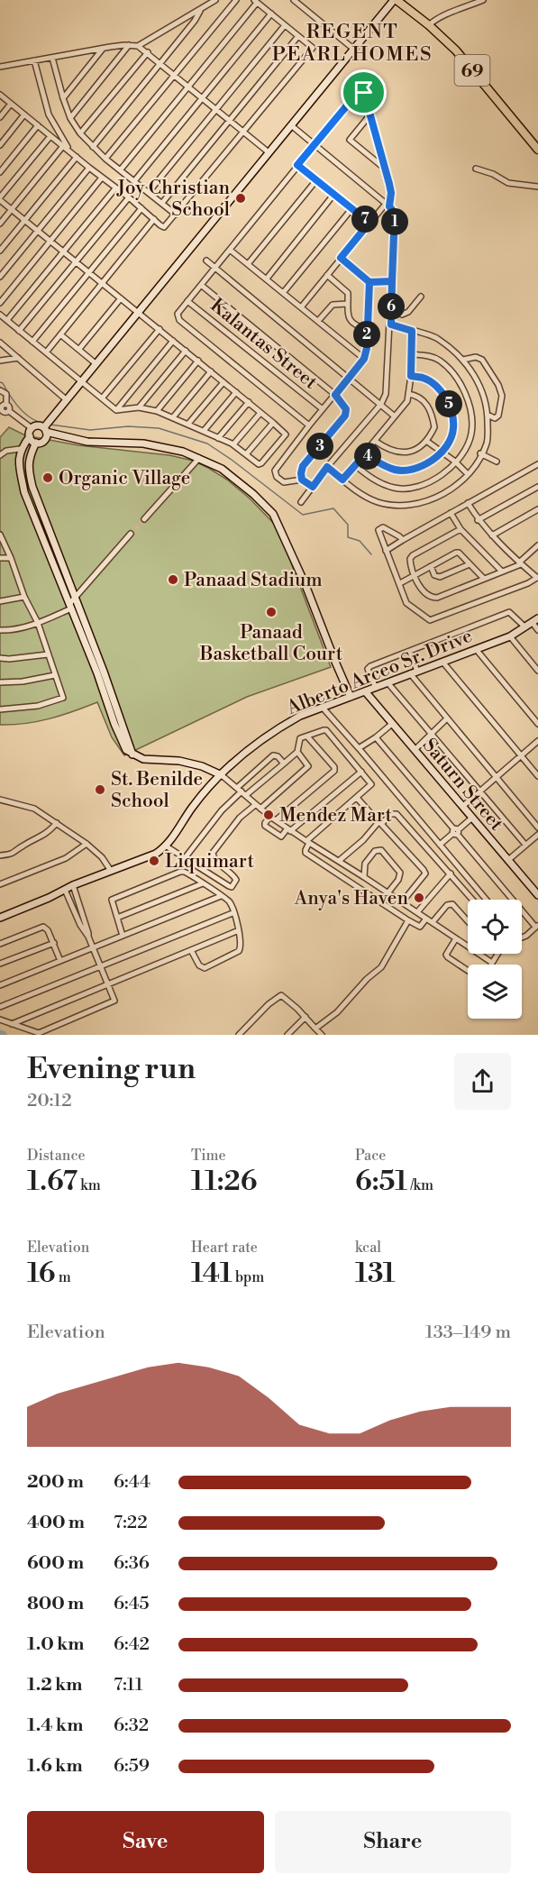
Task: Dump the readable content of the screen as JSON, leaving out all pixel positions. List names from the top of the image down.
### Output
{
  "streets": {
    "main road": ["69"],
    "street": ["Kalantas Street", "Alberto Arceo Sr. Drive", "Saturn Street"]
  },
  "crossings": [
    ["Alberto Arceo Sr. Drive", "Saturn Street"]
  ],
  "districts": ["REGENT PEARL HOMES"],
  "places": [
    "Joy Christian School",
    "Organic Village",
    "Panaad Stadium",
    "Panaad Basketball Court",
    "St. Benilde School",
    "Mendez Mart",
    "Liquimart",
    "Anya's Haven"
  ],
  "page": {
    "pins": [
      "7",
      "1",
      "6",
      "2",
      "5",
      "3",
      "4"
    ],
    "heading": ["Evening run", "20:12"],
    "stats": [
      ["Distance", "1.67 km"],
      ["Time", "11:26"],
      ["Pace", "6:51 /km"],
      ["Elevation", "16 m"],
      ["Heart rate", "141 bpm"],
      ["kcal", "131"]
    ],
    "chart": ["Elevation", "133–149 m"],
    "list": [
      {
        "name": "200 m",
        "note": "6:44"
      },
      {
        "name": "400 m",
        "note": "7:22"
      },
      {
        "name": "600 m",
        "note": "6:36"
      },
      {
        "name": "800 m",
        "note": "6:45"
      },
      {
        "name": "1.0 km",
        "note": "6:42"
      },
      {
        "name": "1.2 km",
        "note": "7:11"
      },
      {
        "name": "1.4 km",
        "note": "6:32"
      },
      {
        "name": "1.6 km",
        "note": "6:59"
      }
    ],
    "buttons": ["Save", "Share"]
  }
}
